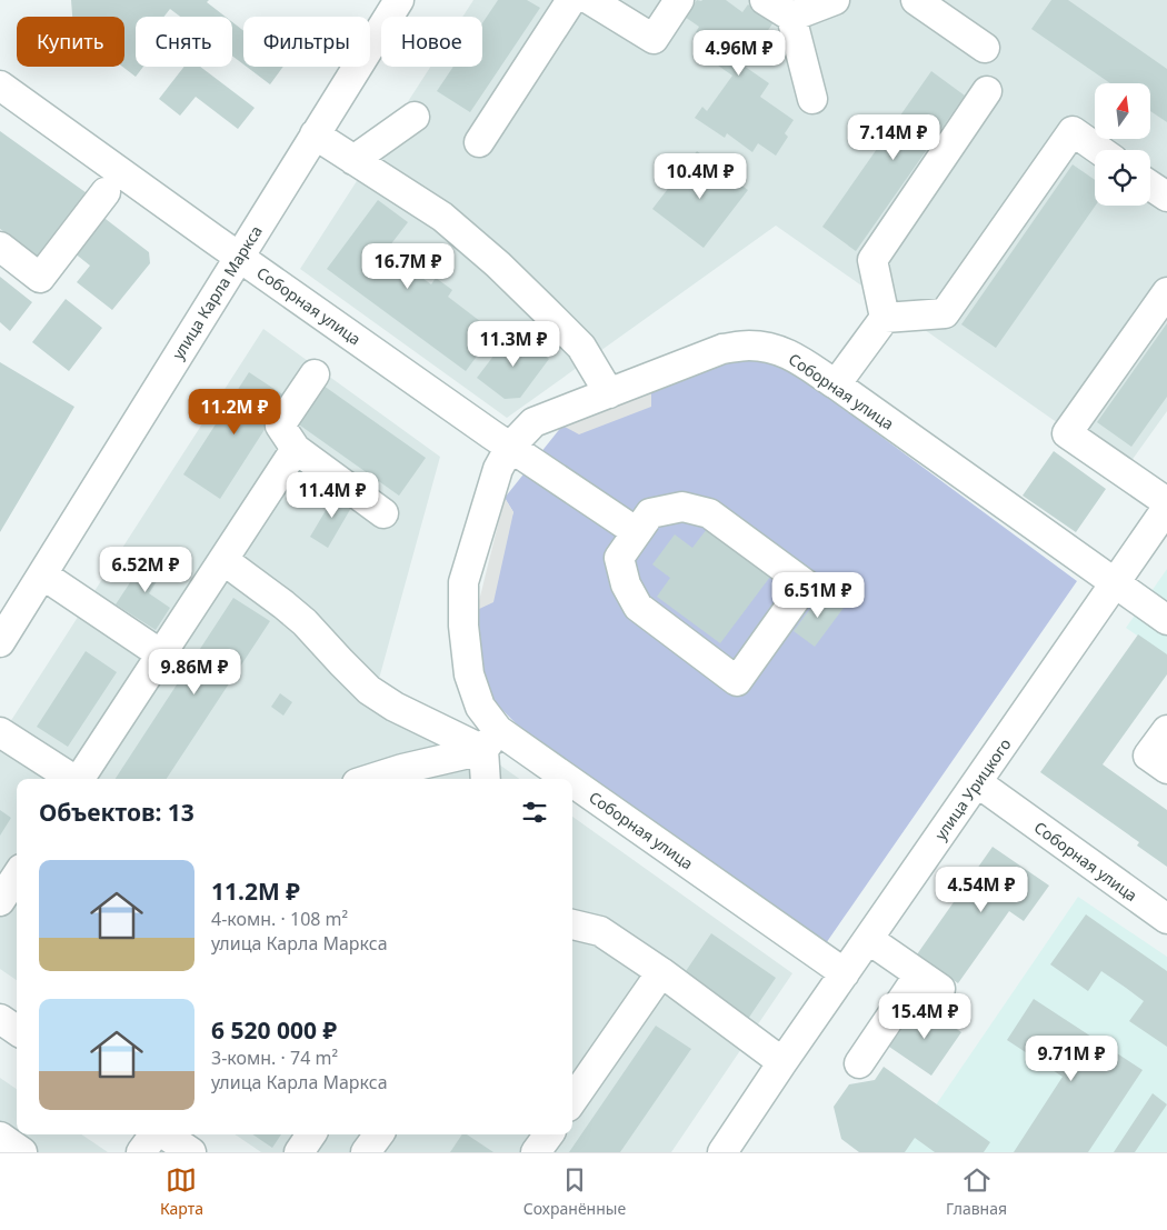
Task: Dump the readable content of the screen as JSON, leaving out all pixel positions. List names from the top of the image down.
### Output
{
  "streets": {
    "street": ["улица Карла Маркса", "Соборная улица", "улица Урицкого"]
  },
  "crossings": [
    ["улица Карла Маркса", "Соборная улица"],
    ["Соборная улица", "улица Урицкого"]
  ],
  "north": "top",
  "page": {
    "chip": [
      "Купить",
      "Снять",
      "Фильтры",
      "Новое"
    ],
    "price": [
      "4.96M ₽",
      "7.14M ₽",
      "10.4M ₽",
      "16.7M ₽",
      "11.3M ₽",
      "11.2M ₽",
      "11.4M ₽",
      "6.52M ₽",
      "6.51M ₽",
      "9.86M ₽",
      "4.54M ₽",
      "15.4M ₽",
      "9.71M ₽"
    ],
    "heading": "Объектов: 13",
    "list": [
      {
        "name": "11.2M ₽",
        "note": "4-комн. · 108 m² · улица Карла Маркса"
      },
      {
        "name": "6 520 000 ₽",
        "note": "3-комн. · 74 m² · улица Карла Маркса"
      }
    ],
    "tabs": ["Карта", "Сохранённые", "Главная"]
  }
}
